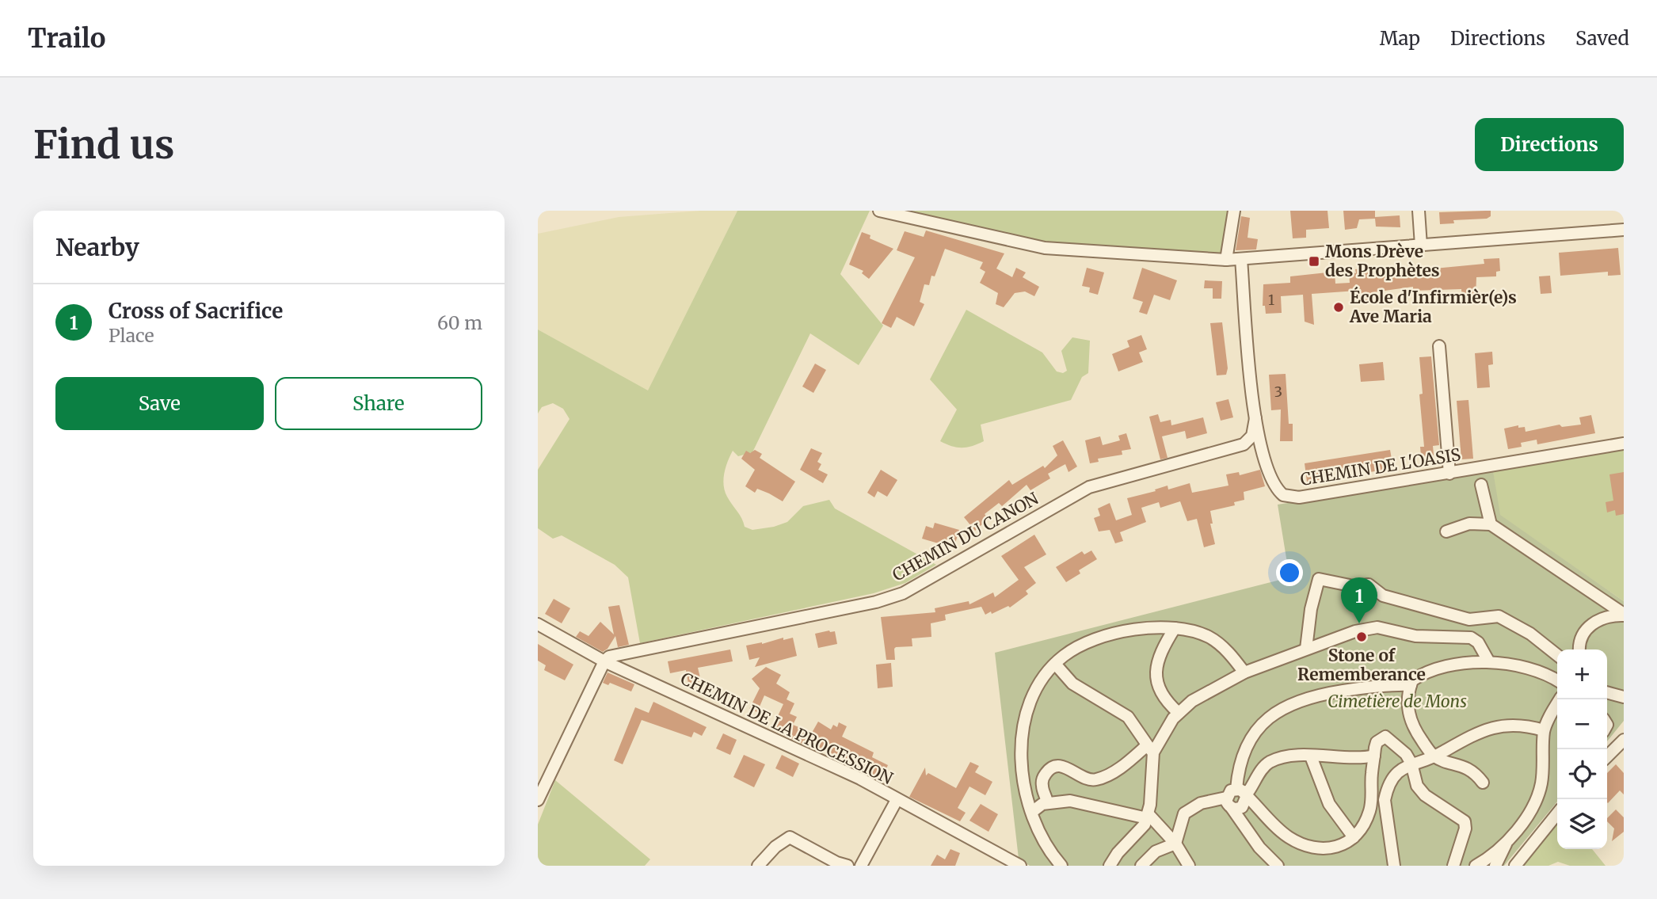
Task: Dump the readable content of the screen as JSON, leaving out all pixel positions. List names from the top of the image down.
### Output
{
  "streets": {
    "street": ["CHEMIN DE L'OASIS", "CHEMIN DU CANON", "CHEMIN DE LA PROCESSION"]
  },
  "crossings": [
    ["CHEMIN DE L'OASIS", "CHEMIN DU CANON"],
    ["CHEMIN DU CANON", "CHEMIN DE LA PROCESSION"]
  ],
  "parks": ["Cimetière de Mons"],
  "places": {
    "transit": ["Mons Drève des Prophètes"],
    "other": ["École d'Infirmièr(e)s Ave Maria", "Stone of Rememberance"]
  },
  "house_numbers": ["1", "3"],
  "page": {
    "header": "Trailo",
    "nav": ["Map", "Directions", "Saved"],
    "buttons": [
      "Directions",
      ["Save", "Share"]
    ],
    "title": "Find us",
    "heading": "Nearby",
    "list": [
      {
        "mark": "1",
        "name": "Cross of Sacrifice",
        "note": "Place",
        "value": "60 m"
      }
    ],
    "pins": "1",
    "map_buttons": ["+", "−"]
  }
}
